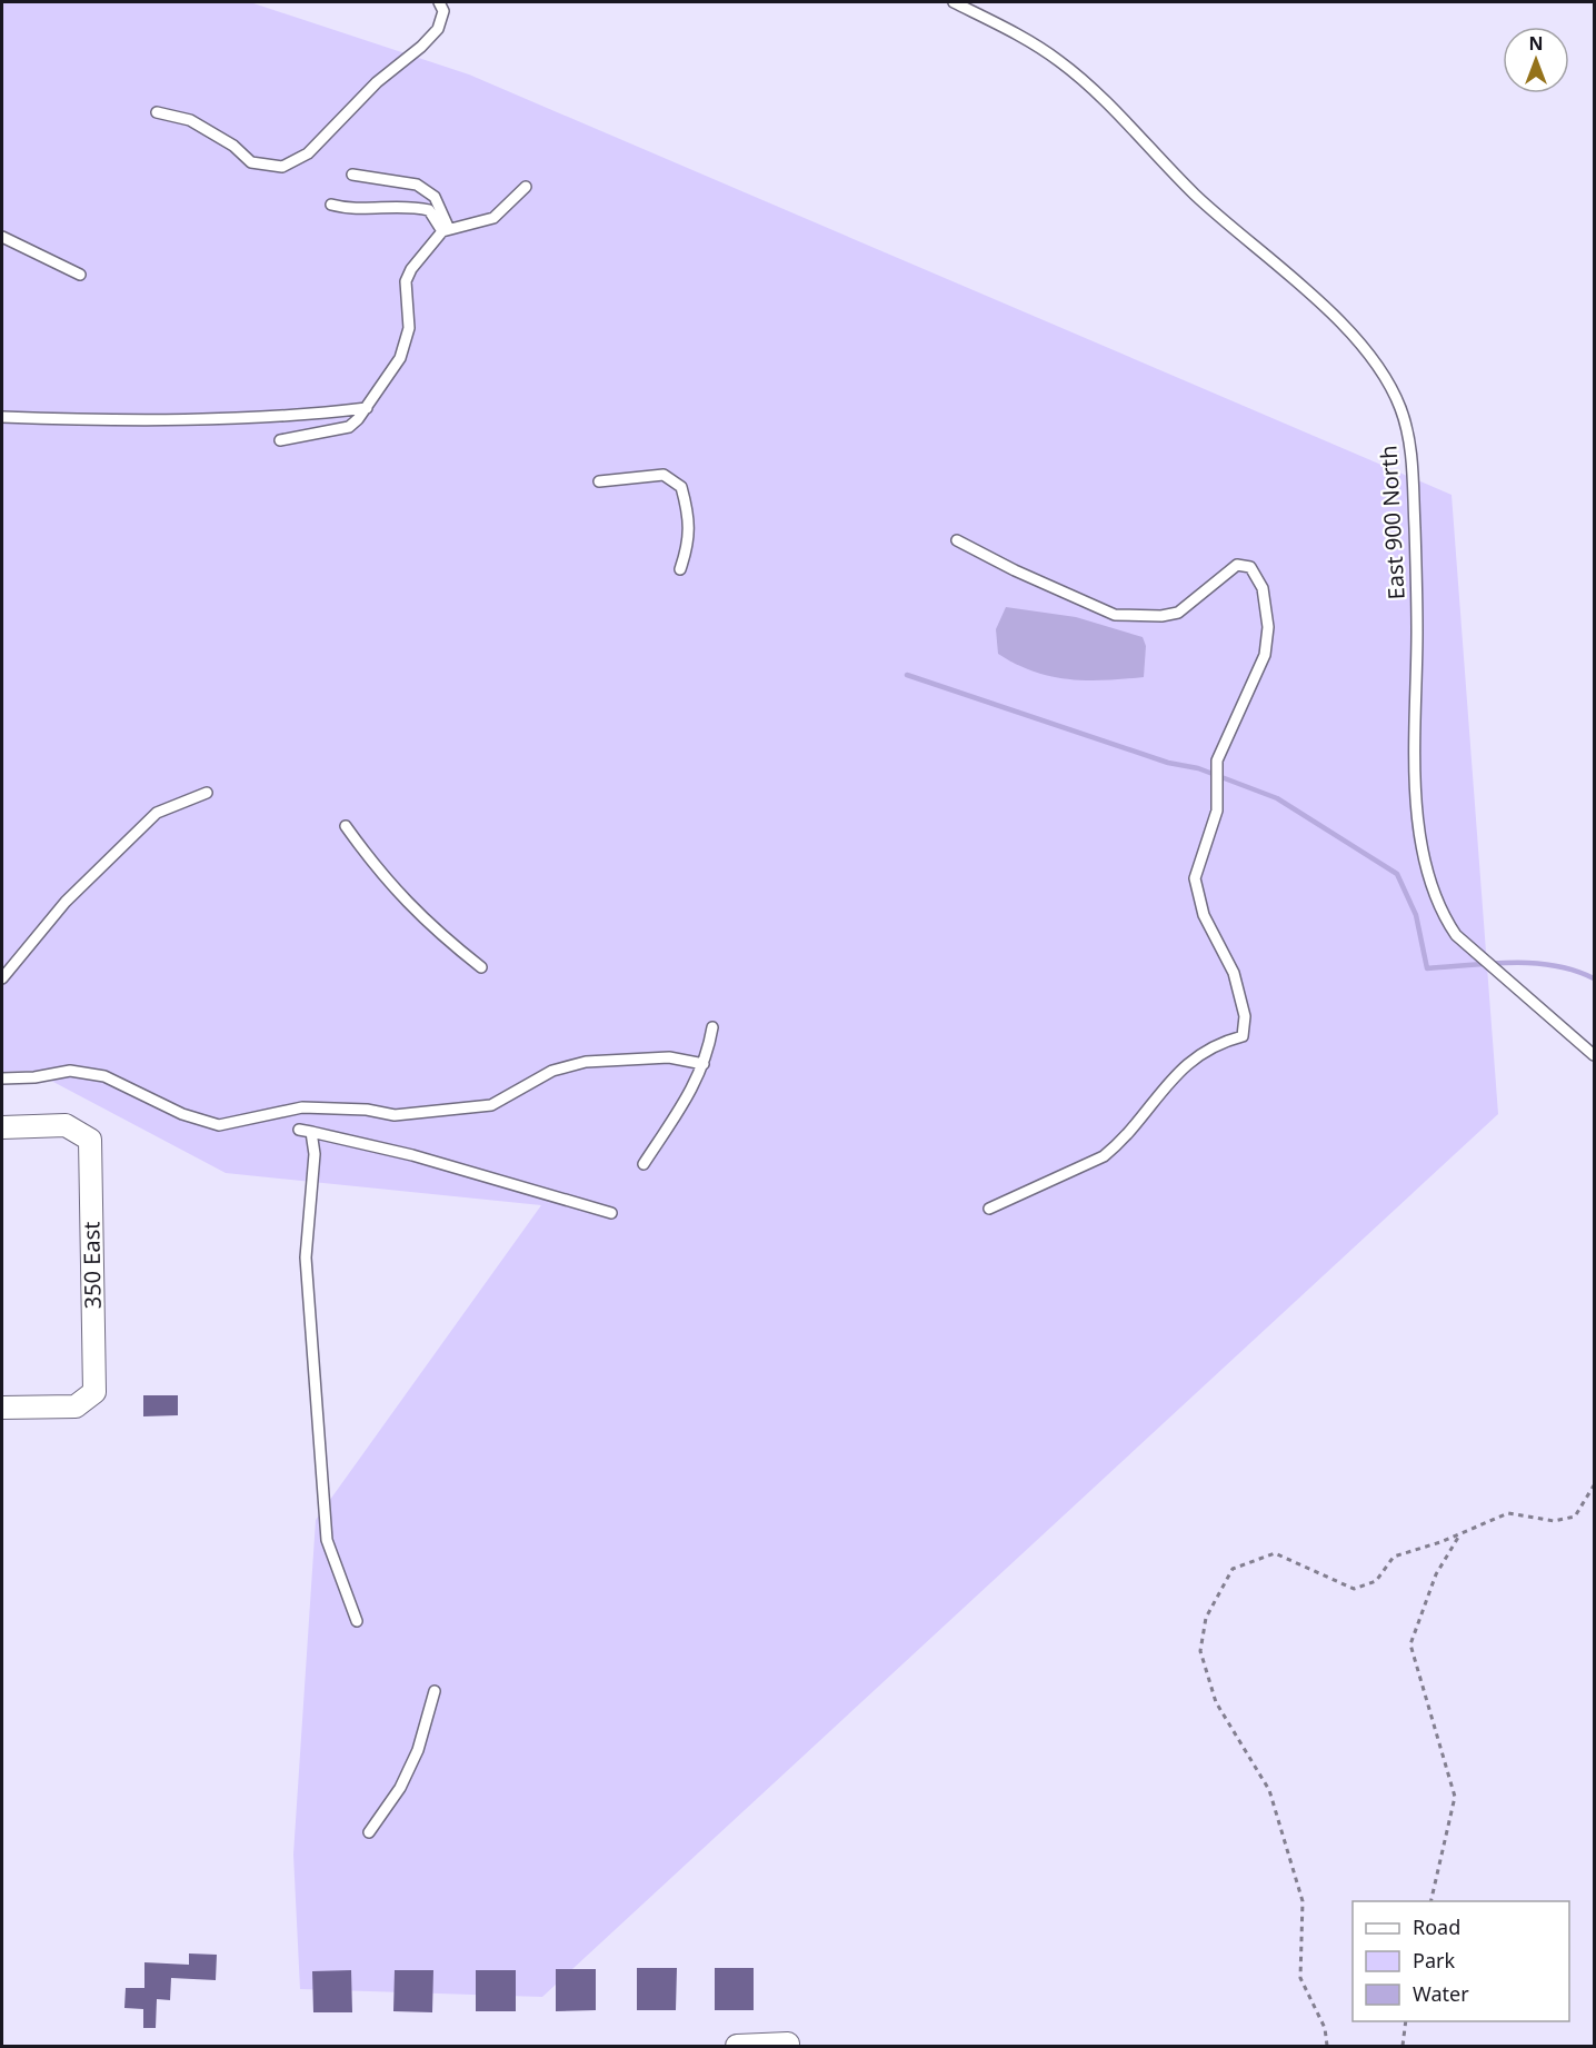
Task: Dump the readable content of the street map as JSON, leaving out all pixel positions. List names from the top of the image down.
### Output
{
  "streets": {
    "street": ["350 East"],
    "lane": ["East 900 North"]
  },
  "legend": ["Road", "Park", "Water"],
  "north": "top"
}
